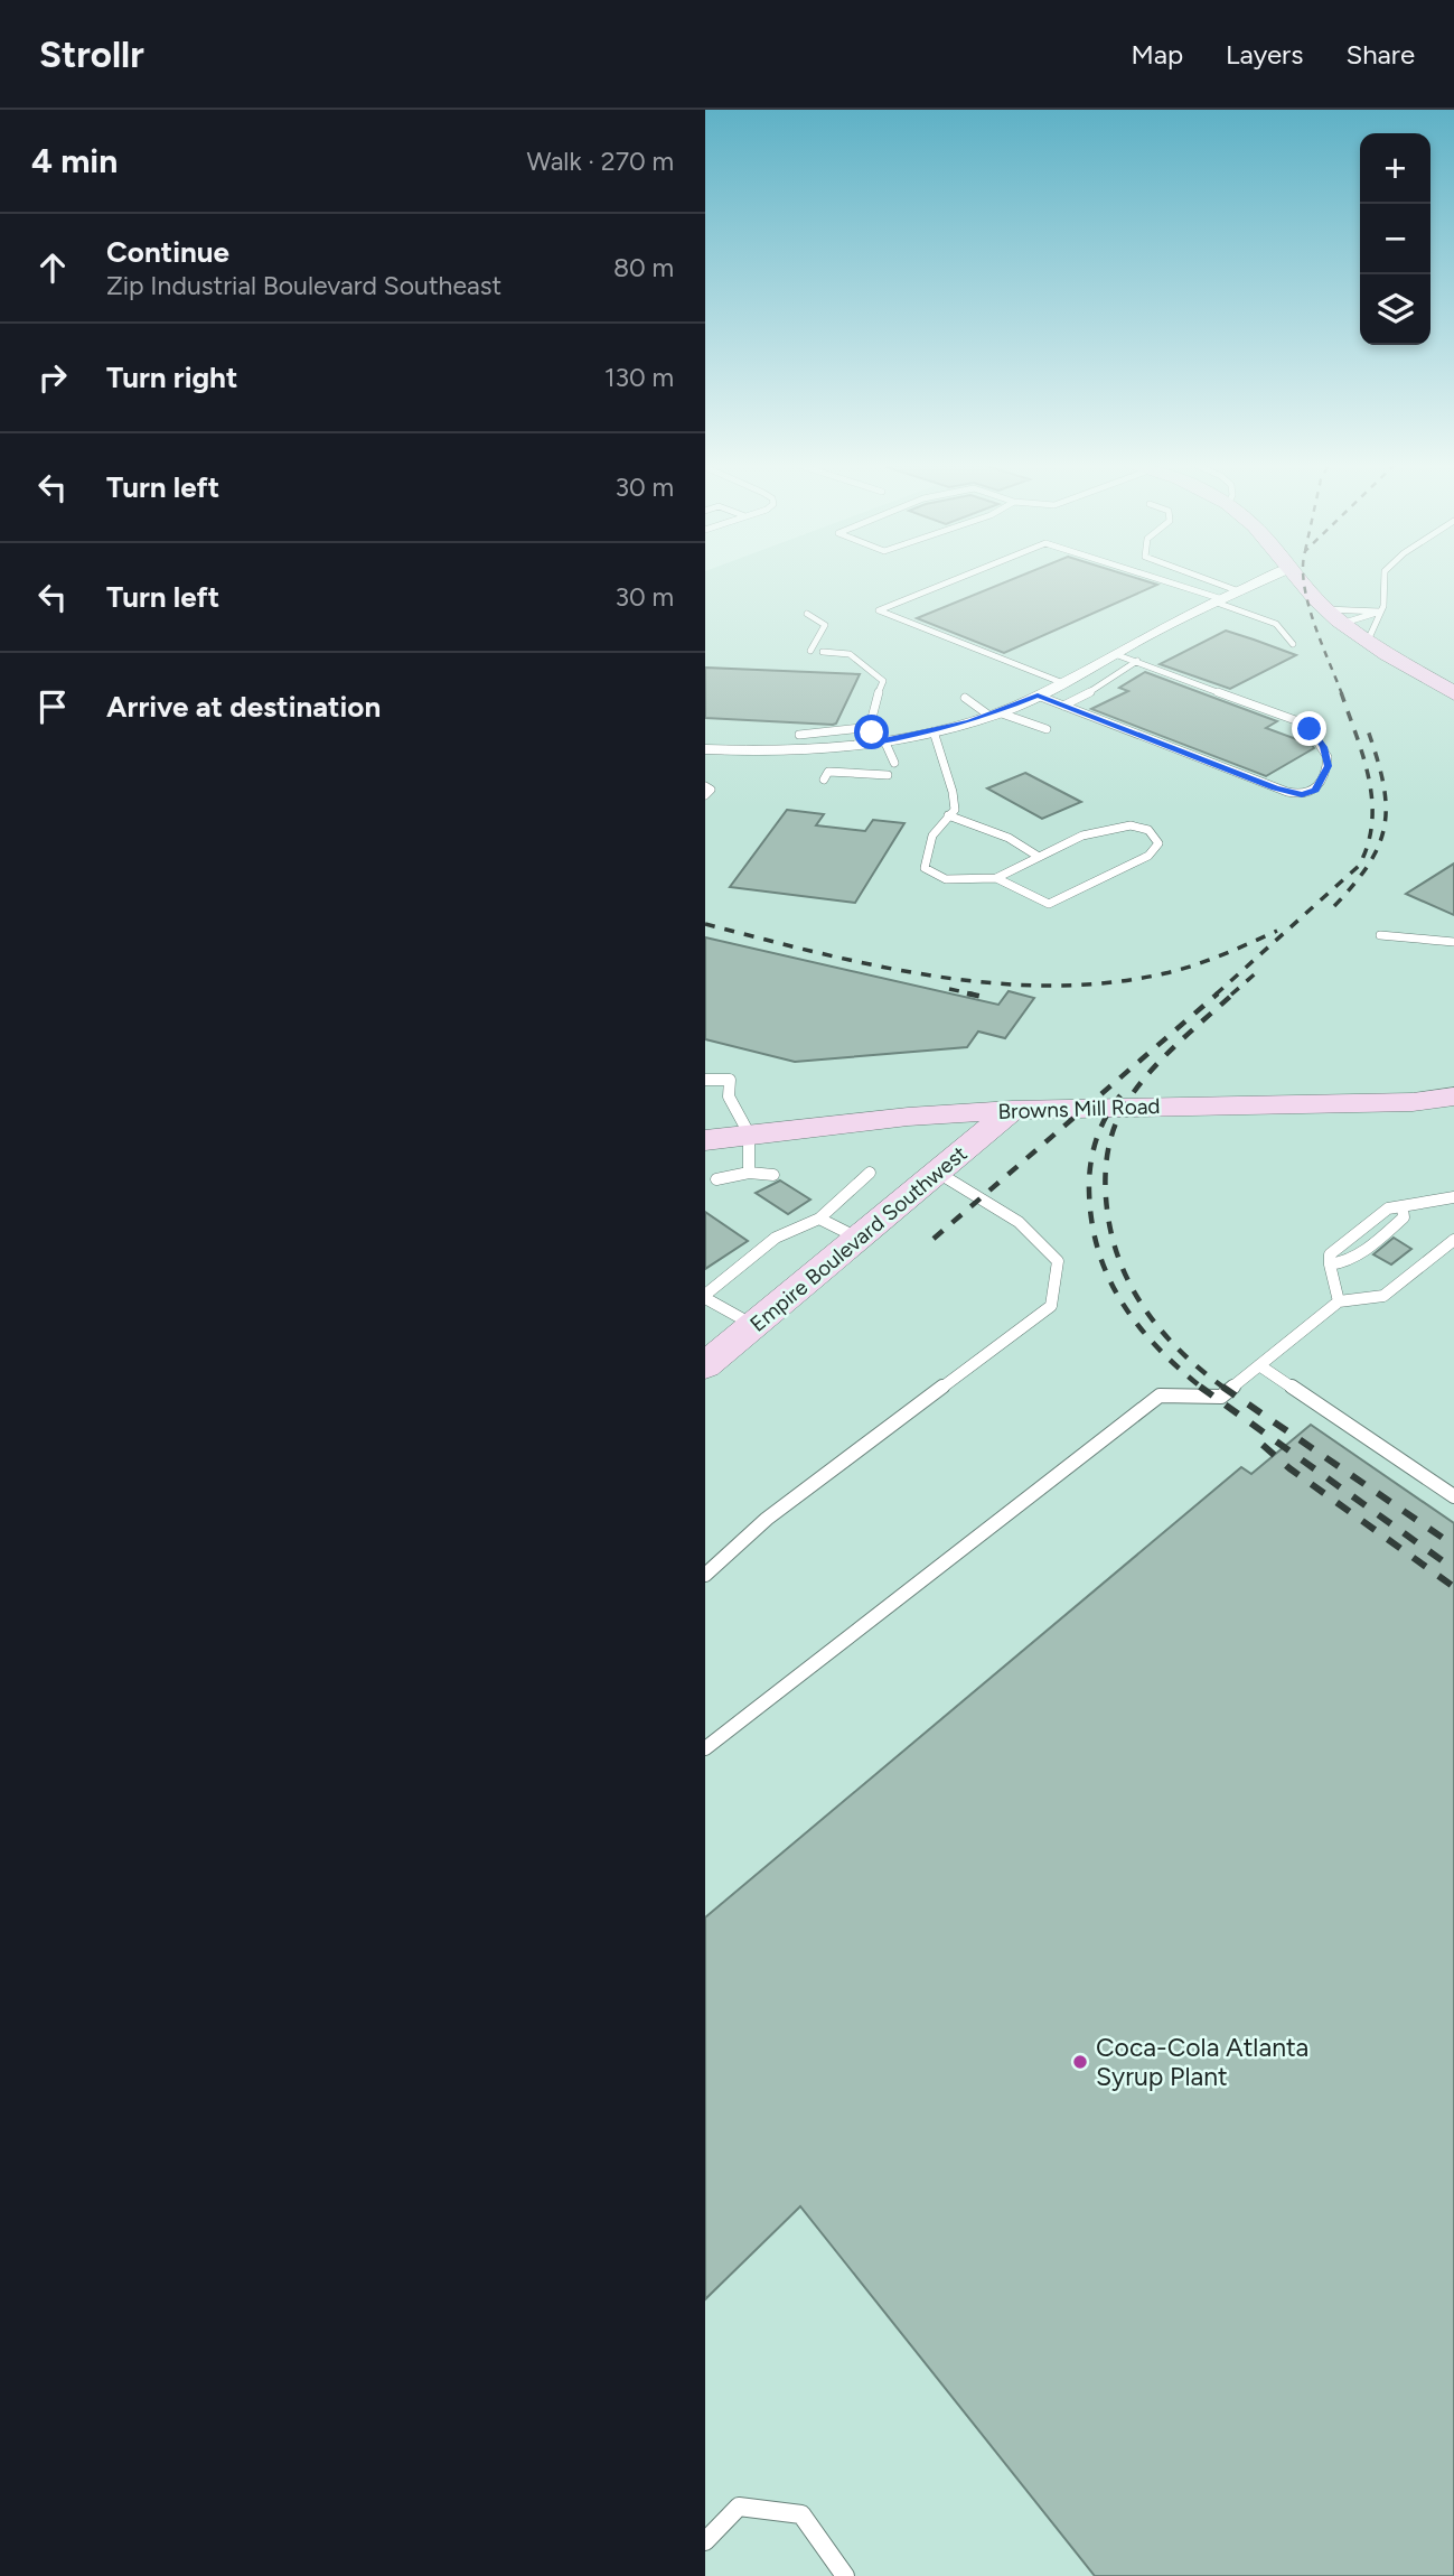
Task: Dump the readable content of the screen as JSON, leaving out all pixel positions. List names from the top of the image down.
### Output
{
  "streets": {
    "street": ["Browns Mill Road", "Empire Boulevard Southwest"]
  },
  "crossings": [
    ["Browns Mill Road", "Empire Boulevard Southwest"]
  ],
  "places": ["Coca-Cola Atlanta Syrup Plant"],
  "page": {
    "header": "Strollr",
    "nav": ["Map", "Layers", "Share"],
    "heading": ["4 min", "Walk · 270 m"],
    "map_buttons": ["+", "−"],
    "list": [
      ["Continue", "Zip Industrial Boulevard Southeast", "80 m"],
      ["Turn right", "130 m"],
      ["Turn left", "30 m"],
      ["Turn left", "30 m"],
      "Arrive at destination"
    ]
  }
}
